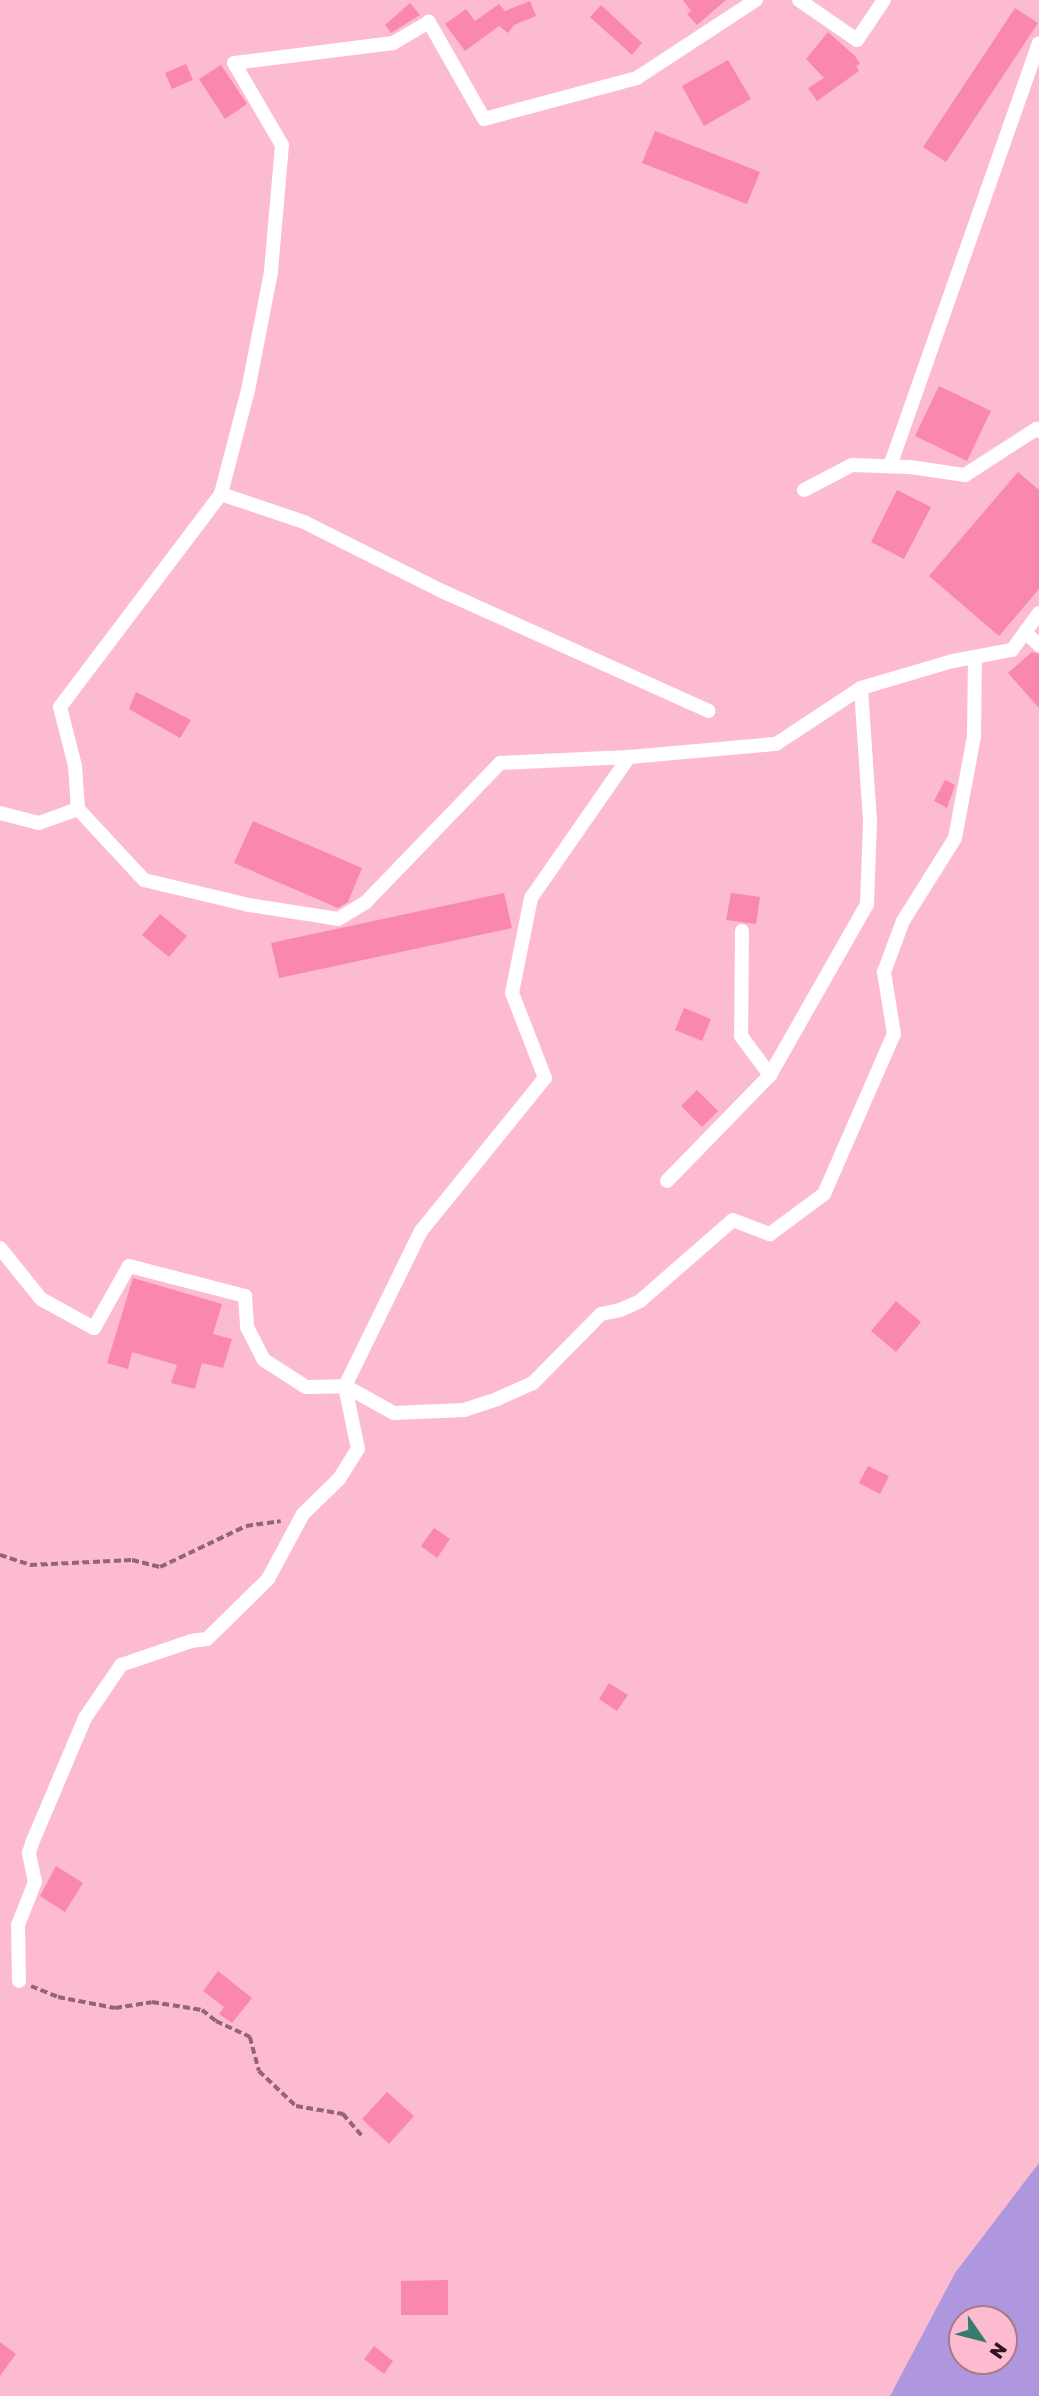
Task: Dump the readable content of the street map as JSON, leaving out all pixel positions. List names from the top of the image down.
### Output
{
  "north": "bottom right"
}
